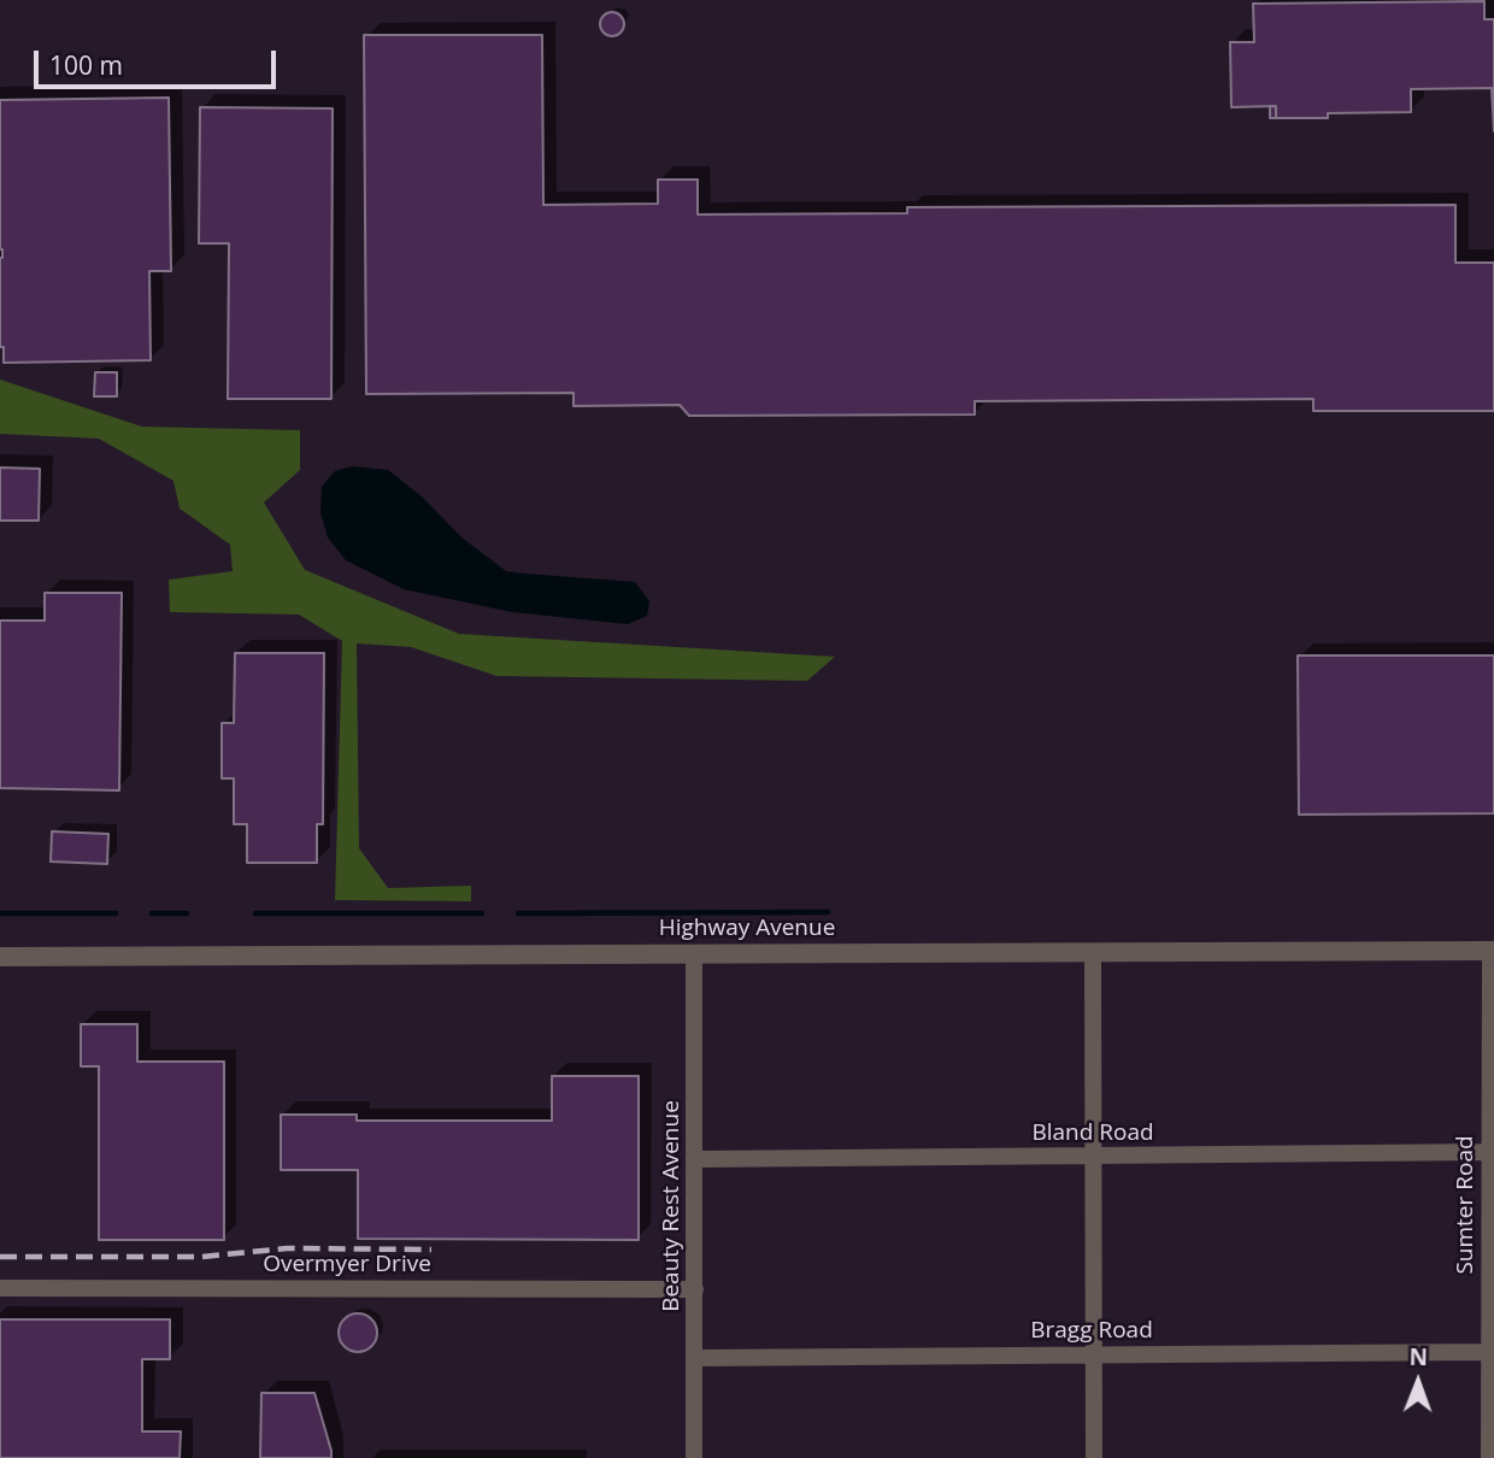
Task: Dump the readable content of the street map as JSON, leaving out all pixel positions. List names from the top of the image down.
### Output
{
  "streets": {
    "street": [
      "Highway Avenue",
      "Bland Road",
      "Sumter Road",
      "Beauty Rest Avenue",
      "Overmyer Drive",
      "Bragg Road"
    ]
  },
  "crossings": [
    ["Highway Avenue", "Sumter Road"],
    ["Highway Avenue", "Beauty Rest Avenue"],
    ["Bland Road", "Sumter Road"],
    ["Bland Road", "Beauty Rest Avenue"],
    ["Sumter Road", "Bragg Road"],
    ["Beauty Rest Avenue", "Overmyer Drive"],
    ["Beauty Rest Avenue", "Bragg Road"]
  ],
  "scale_bar": "100 m",
  "north": "top"
}
